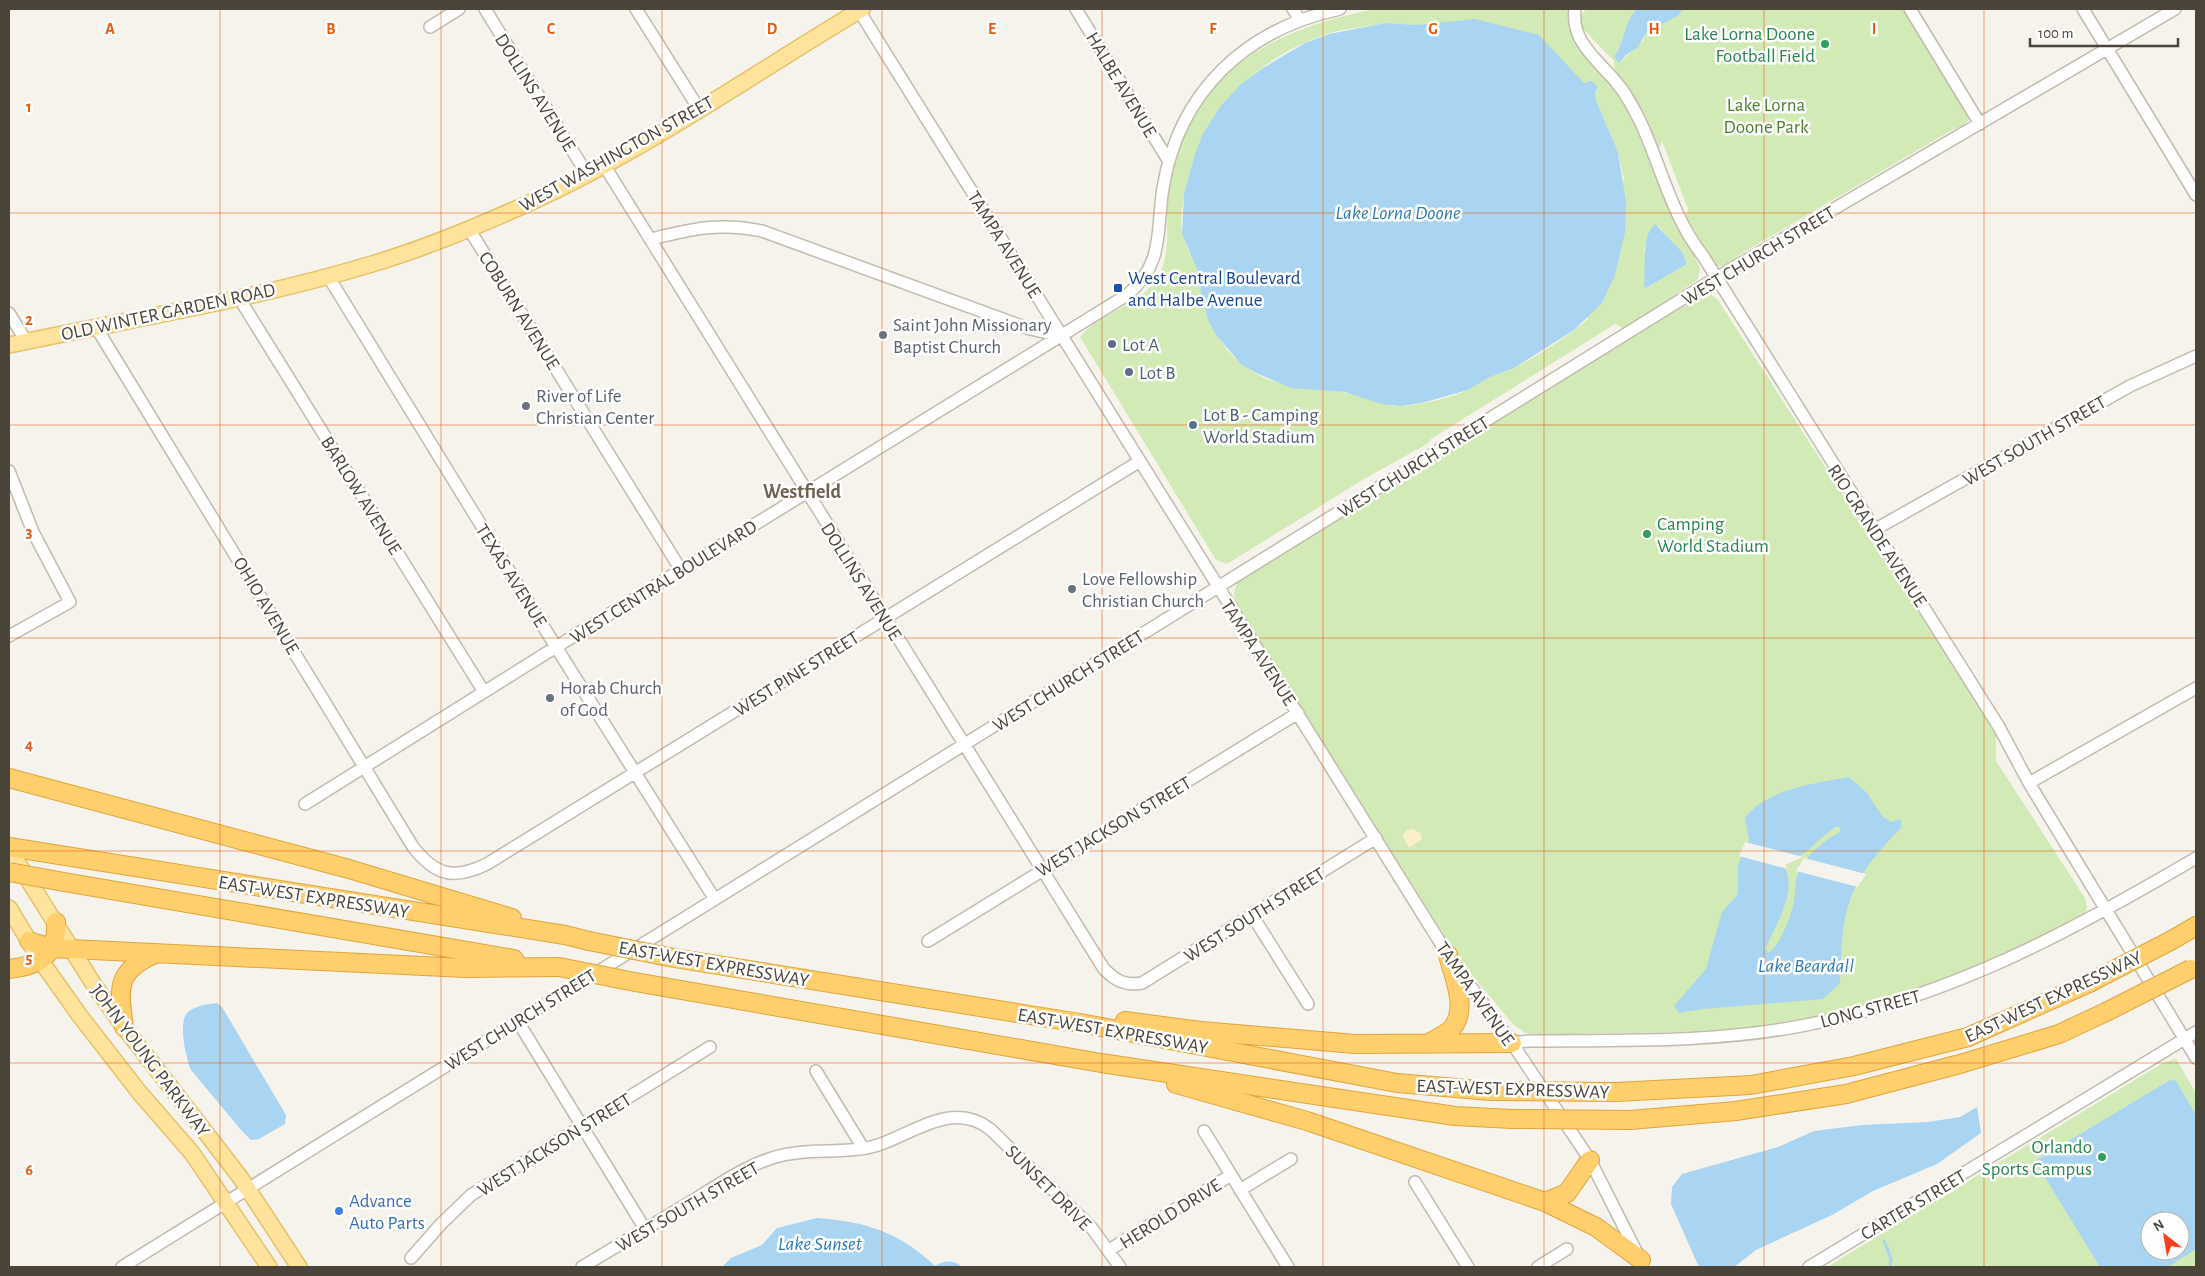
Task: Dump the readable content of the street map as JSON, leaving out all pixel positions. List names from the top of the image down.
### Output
{
  "streets": {
    "highway": ["EAST-WEST EXPRESSWAY"],
    "main road": ["WEST WASHINGTON STREET", "OLD WINTER GARDEN ROAD", "JOHN YOUNG PARKWAY"],
    "street": [
      "HALBE AVENUE",
      "DOLLINS AVENUE",
      "TAMPA AVENUE",
      "WEST CHURCH STREET",
      "COBURN AVENUE",
      "WEST SOUTH STREET",
      "BARLOW AVENUE",
      "RIO GRANDE AVENUE",
      "TEXAS AVENUE",
      "WEST CENTRAL BOULEVARD",
      "OHIO AVENUE",
      "WEST PINE STREET",
      "WEST JACKSON STREET",
      "LONG STREET",
      "SUNSET DRIVE",
      "CARTER STREET",
      "HEROLD DRIVE"
    ]
  },
  "crossings": [
    ["HALBE AVENUE", "WEST CENTRAL BOULEVARD"],
    ["DOLLINS AVENUE", "WEST WASHINGTON STREET"],
    ["DOLLINS AVENUE", "WEST CHURCH STREET"],
    ["DOLLINS AVENUE", "WEST SOUTH STREET"],
    ["DOLLINS AVENUE", "WEST CENTRAL BOULEVARD"],
    ["DOLLINS AVENUE", "WEST PINE STREET"],
    ["DOLLINS AVENUE", "WEST JACKSON STREET"],
    ["WEST WASHINGTON STREET", "TAMPA AVENUE"],
    ["WEST WASHINGTON STREET", "COBURN AVENUE"],
    ["WEST WASHINGTON STREET", "OLD WINTER GARDEN ROAD"],
    ["WEST WASHINGTON STREET", "TEXAS AVENUE"],
    ["TAMPA AVENUE", "WEST CHURCH STREET"],
    ["TAMPA AVENUE", "WEST SOUTH STREET"],
    ["TAMPA AVENUE", "WEST CENTRAL BOULEVARD"],
    ["TAMPA AVENUE", "WEST PINE STREET"],
    ["TAMPA AVENUE", "WEST JACKSON STREET"],
    ["TAMPA AVENUE", "LONG STREET"],
    ["WEST CHURCH STREET", "RIO GRANDE AVENUE"],
    ["WEST CHURCH STREET", "TEXAS AVENUE"],
    ["WEST CHURCH STREET", "JOHN YOUNG PARKWAY"],
    ["COBURN AVENUE", "WEST CENTRAL BOULEVARD"],
    ["OLD WINTER GARDEN ROAD", "BARLOW AVENUE"],
    ["OLD WINTER GARDEN ROAD", "TEXAS AVENUE"],
    ["OLD WINTER GARDEN ROAD", "OHIO AVENUE"],
    ["WEST SOUTH STREET", "RIO GRANDE AVENUE"],
    ["WEST SOUTH STREET", "SUNSET DRIVE"],
    ["BARLOW AVENUE", "WEST CENTRAL BOULEVARD"],
    ["RIO GRANDE AVENUE", "LONG STREET"],
    ["RIO GRANDE AVENUE", "CARTER STREET"],
    ["TEXAS AVENUE", "WEST CENTRAL BOULEVARD"],
    ["TEXAS AVENUE", "WEST PINE STREET"],
    ["WEST CENTRAL BOULEVARD", "OHIO AVENUE"],
    ["OHIO AVENUE", "WEST PINE STREET"],
    ["EAST-WEST EXPRESSWAY", "JOHN YOUNG PARKWAY"],
    ["SUNSET DRIVE", "HEROLD DRIVE"]
  ],
  "districts": ["Westfield"],
  "water": ["Lake Lorna Doone", "Lake Beardall", "Lake Sunset"],
  "parks": ["Lake Lorna Doone Park"],
  "places": {
    "other": [
      "Lake Lorna Doone Football Field",
      "Saint John Missionary Baptist Church",
      "Lot A",
      "Lot B",
      "River of Life Christian Center",
      "Lot B - Camping World Stadium",
      "Camping World Stadium",
      "Love Fellowship Christian Church",
      "Horab Church of God",
      "Orlando Sports Campus",
      "Advance Auto Parts"
    ],
    "transit": ["West Central Boulevard and Halbe Avenue"]
  },
  "scale_bar": "100 m",
  "north": "top left",
  "grid": {
    "columns": [
      "A",
      "B",
      "C",
      "D",
      "E",
      "F",
      "G",
      "H",
      "I"
    ],
    "rows": [
      "1",
      "2",
      "3",
      "4",
      "5",
      "6"
    ]
  }
}
